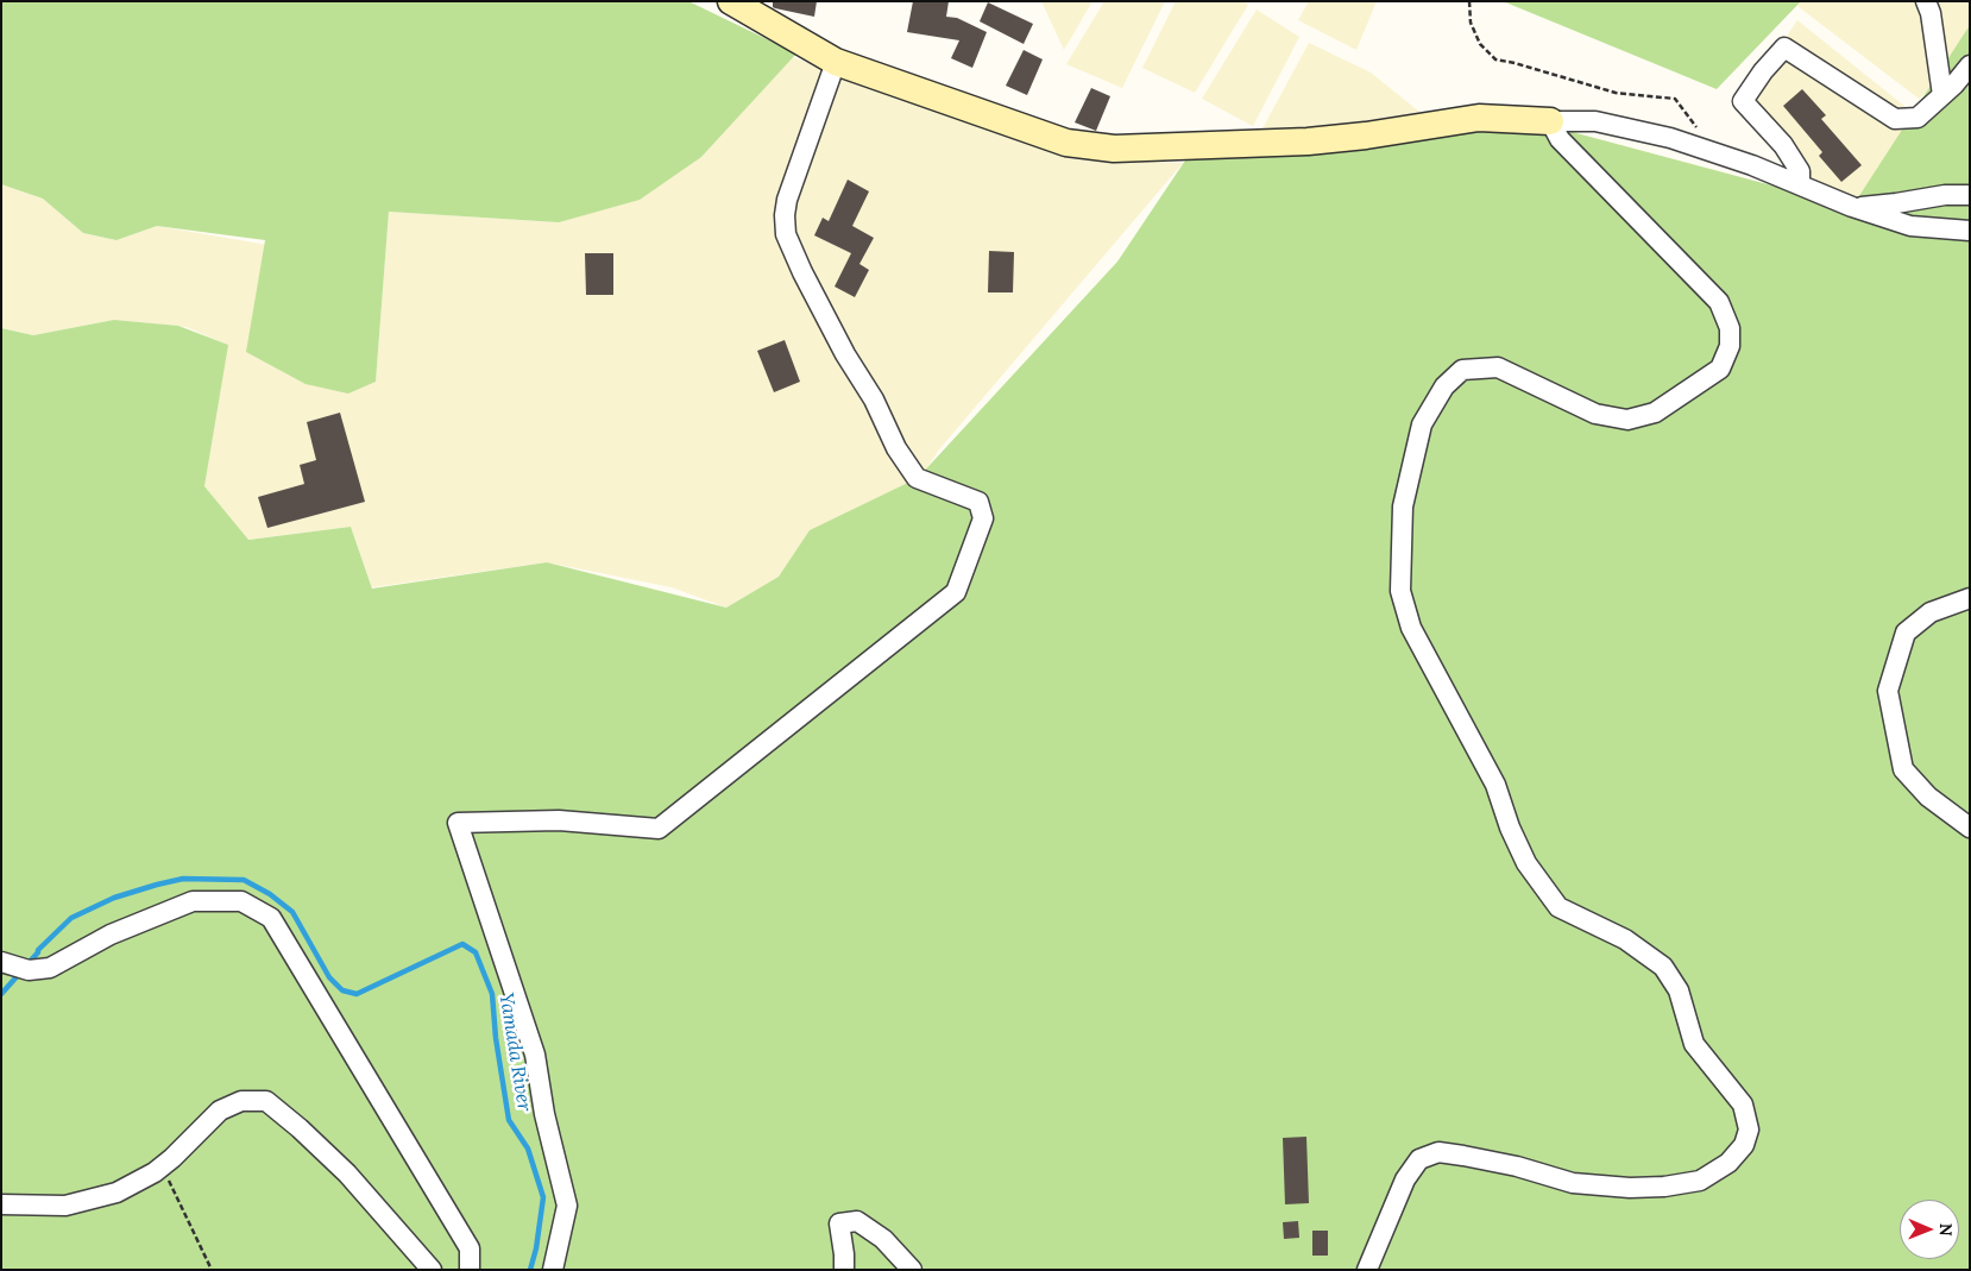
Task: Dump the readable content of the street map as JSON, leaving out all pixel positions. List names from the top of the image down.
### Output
{
  "water": ["Yamada River"],
  "north": "right"
}
